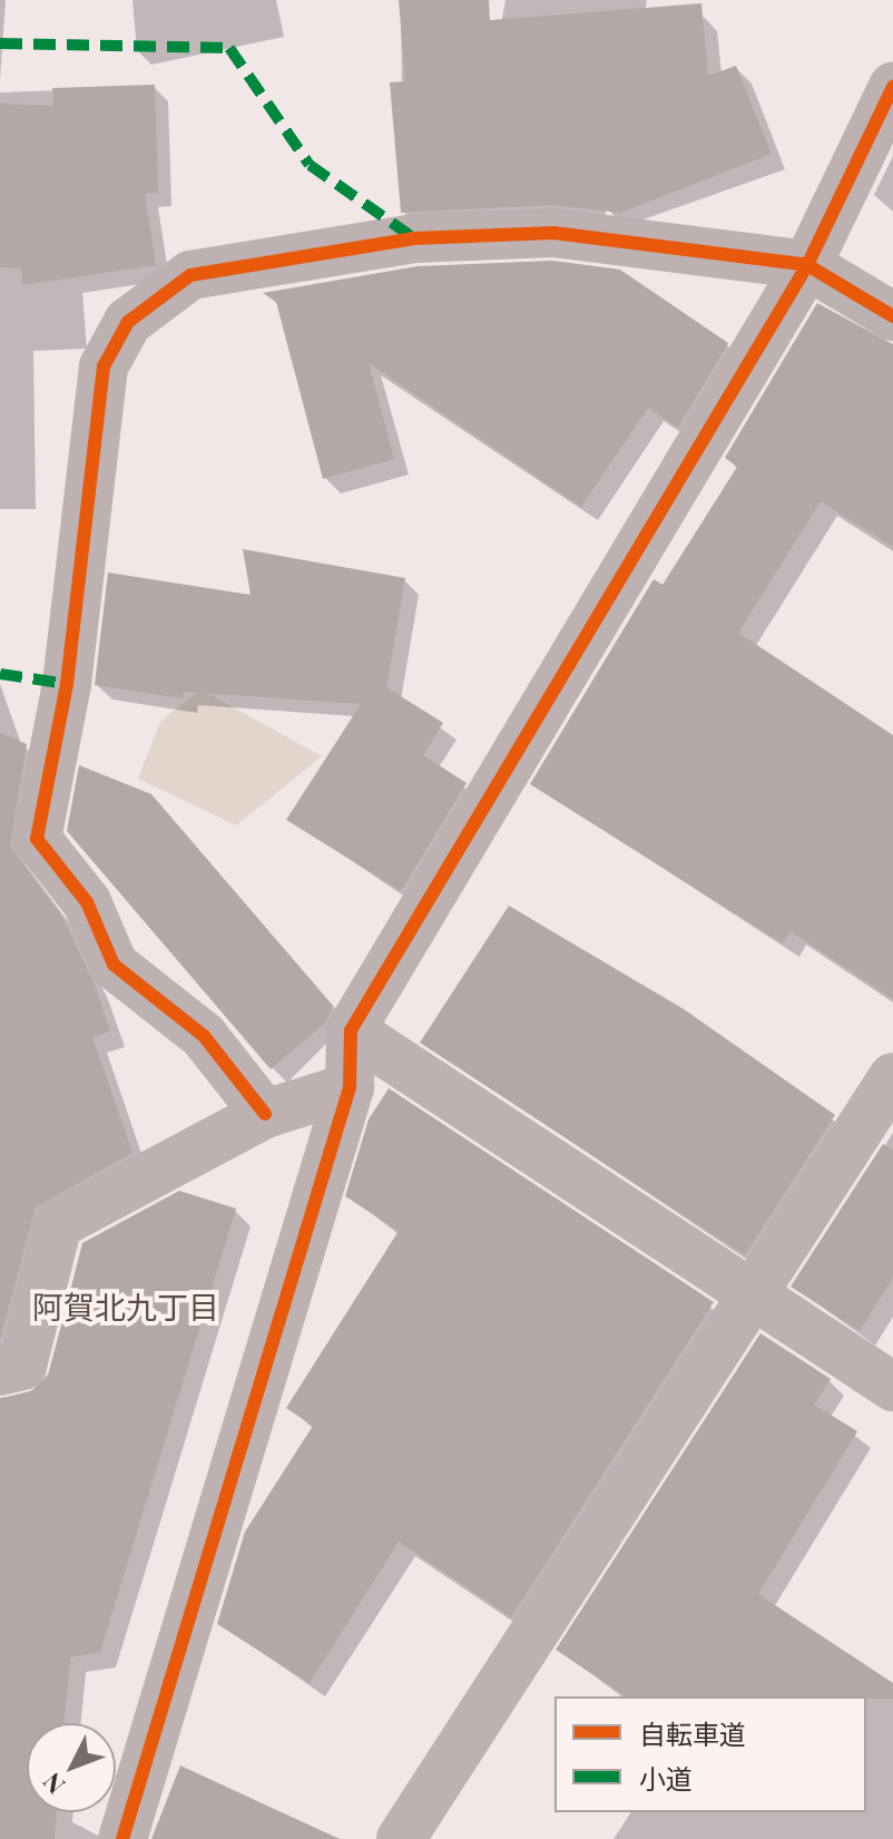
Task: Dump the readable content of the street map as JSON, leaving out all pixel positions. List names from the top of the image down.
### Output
{
  "districts": ["阿賀北九丁目"],
  "legend": ["自転車道", "小道"],
  "north": "bottom left"
}
